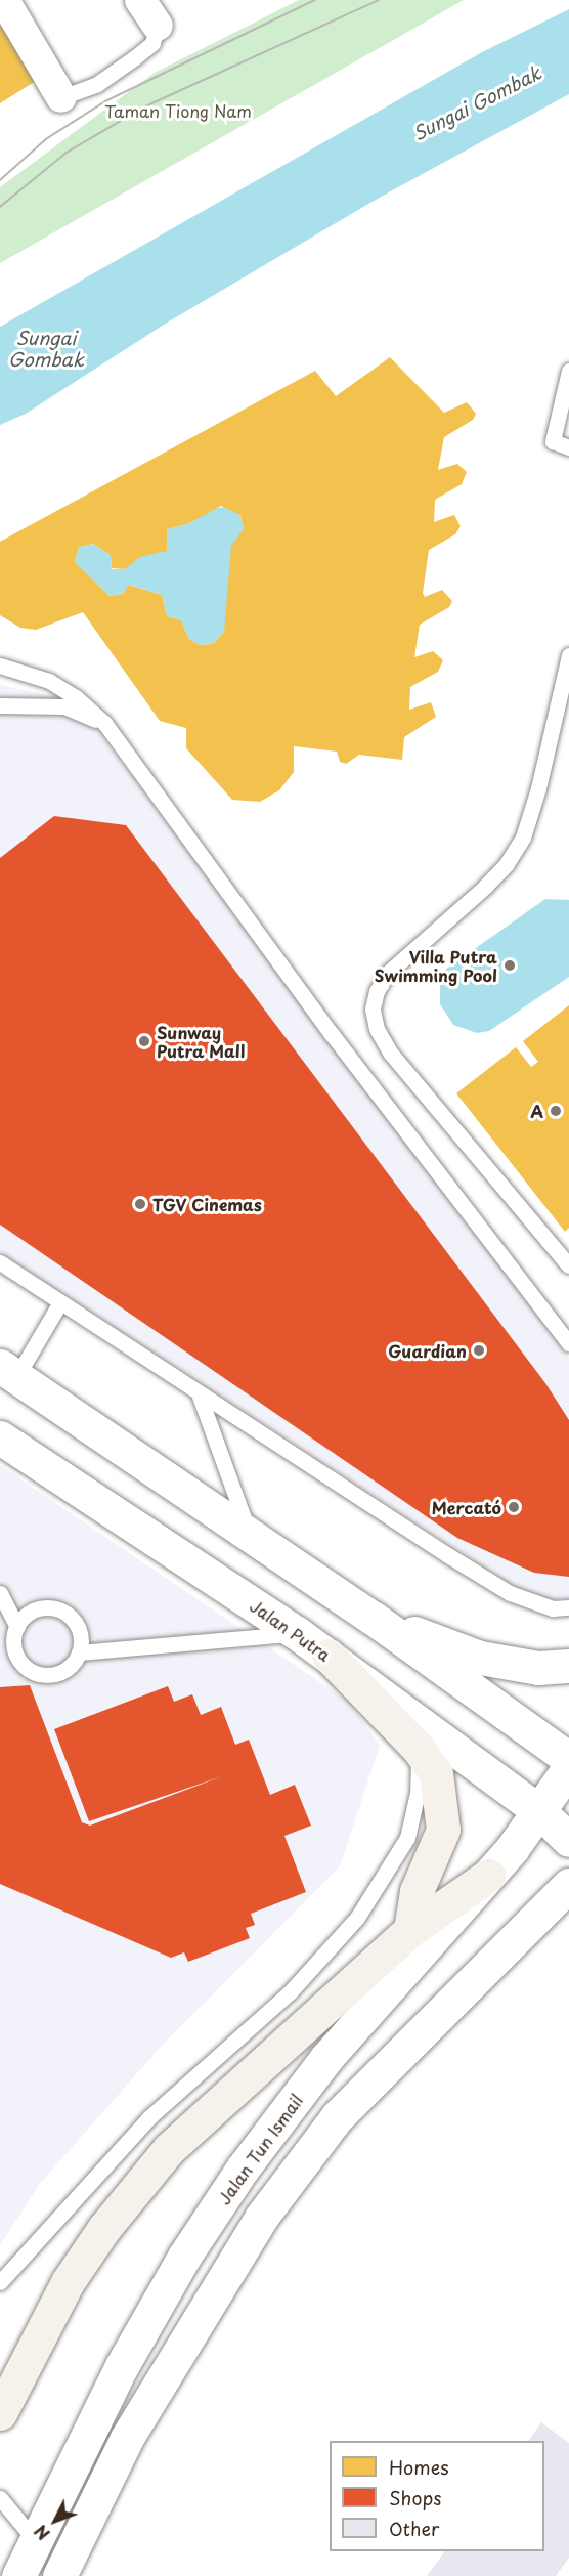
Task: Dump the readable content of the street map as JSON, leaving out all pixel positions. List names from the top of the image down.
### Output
{
  "streets": {
    "street": ["Jalan Putra", "Jalan Tun Ismail"]
  },
  "crossings": [
    ["Jalan Putra", "Jalan Tun Ismail"]
  ],
  "water": ["Sungai Gombak"],
  "parks": ["Taman Tiong Nam"],
  "places": [
    "Villa Putra Swimming Pool",
    "Sunway Putra Mall",
    "A",
    "TGV Cinemas",
    "Guardian",
    "Mercató"
  ],
  "legend": ["Homes", "Shops", "Other"],
  "north": "bottom left"
}
